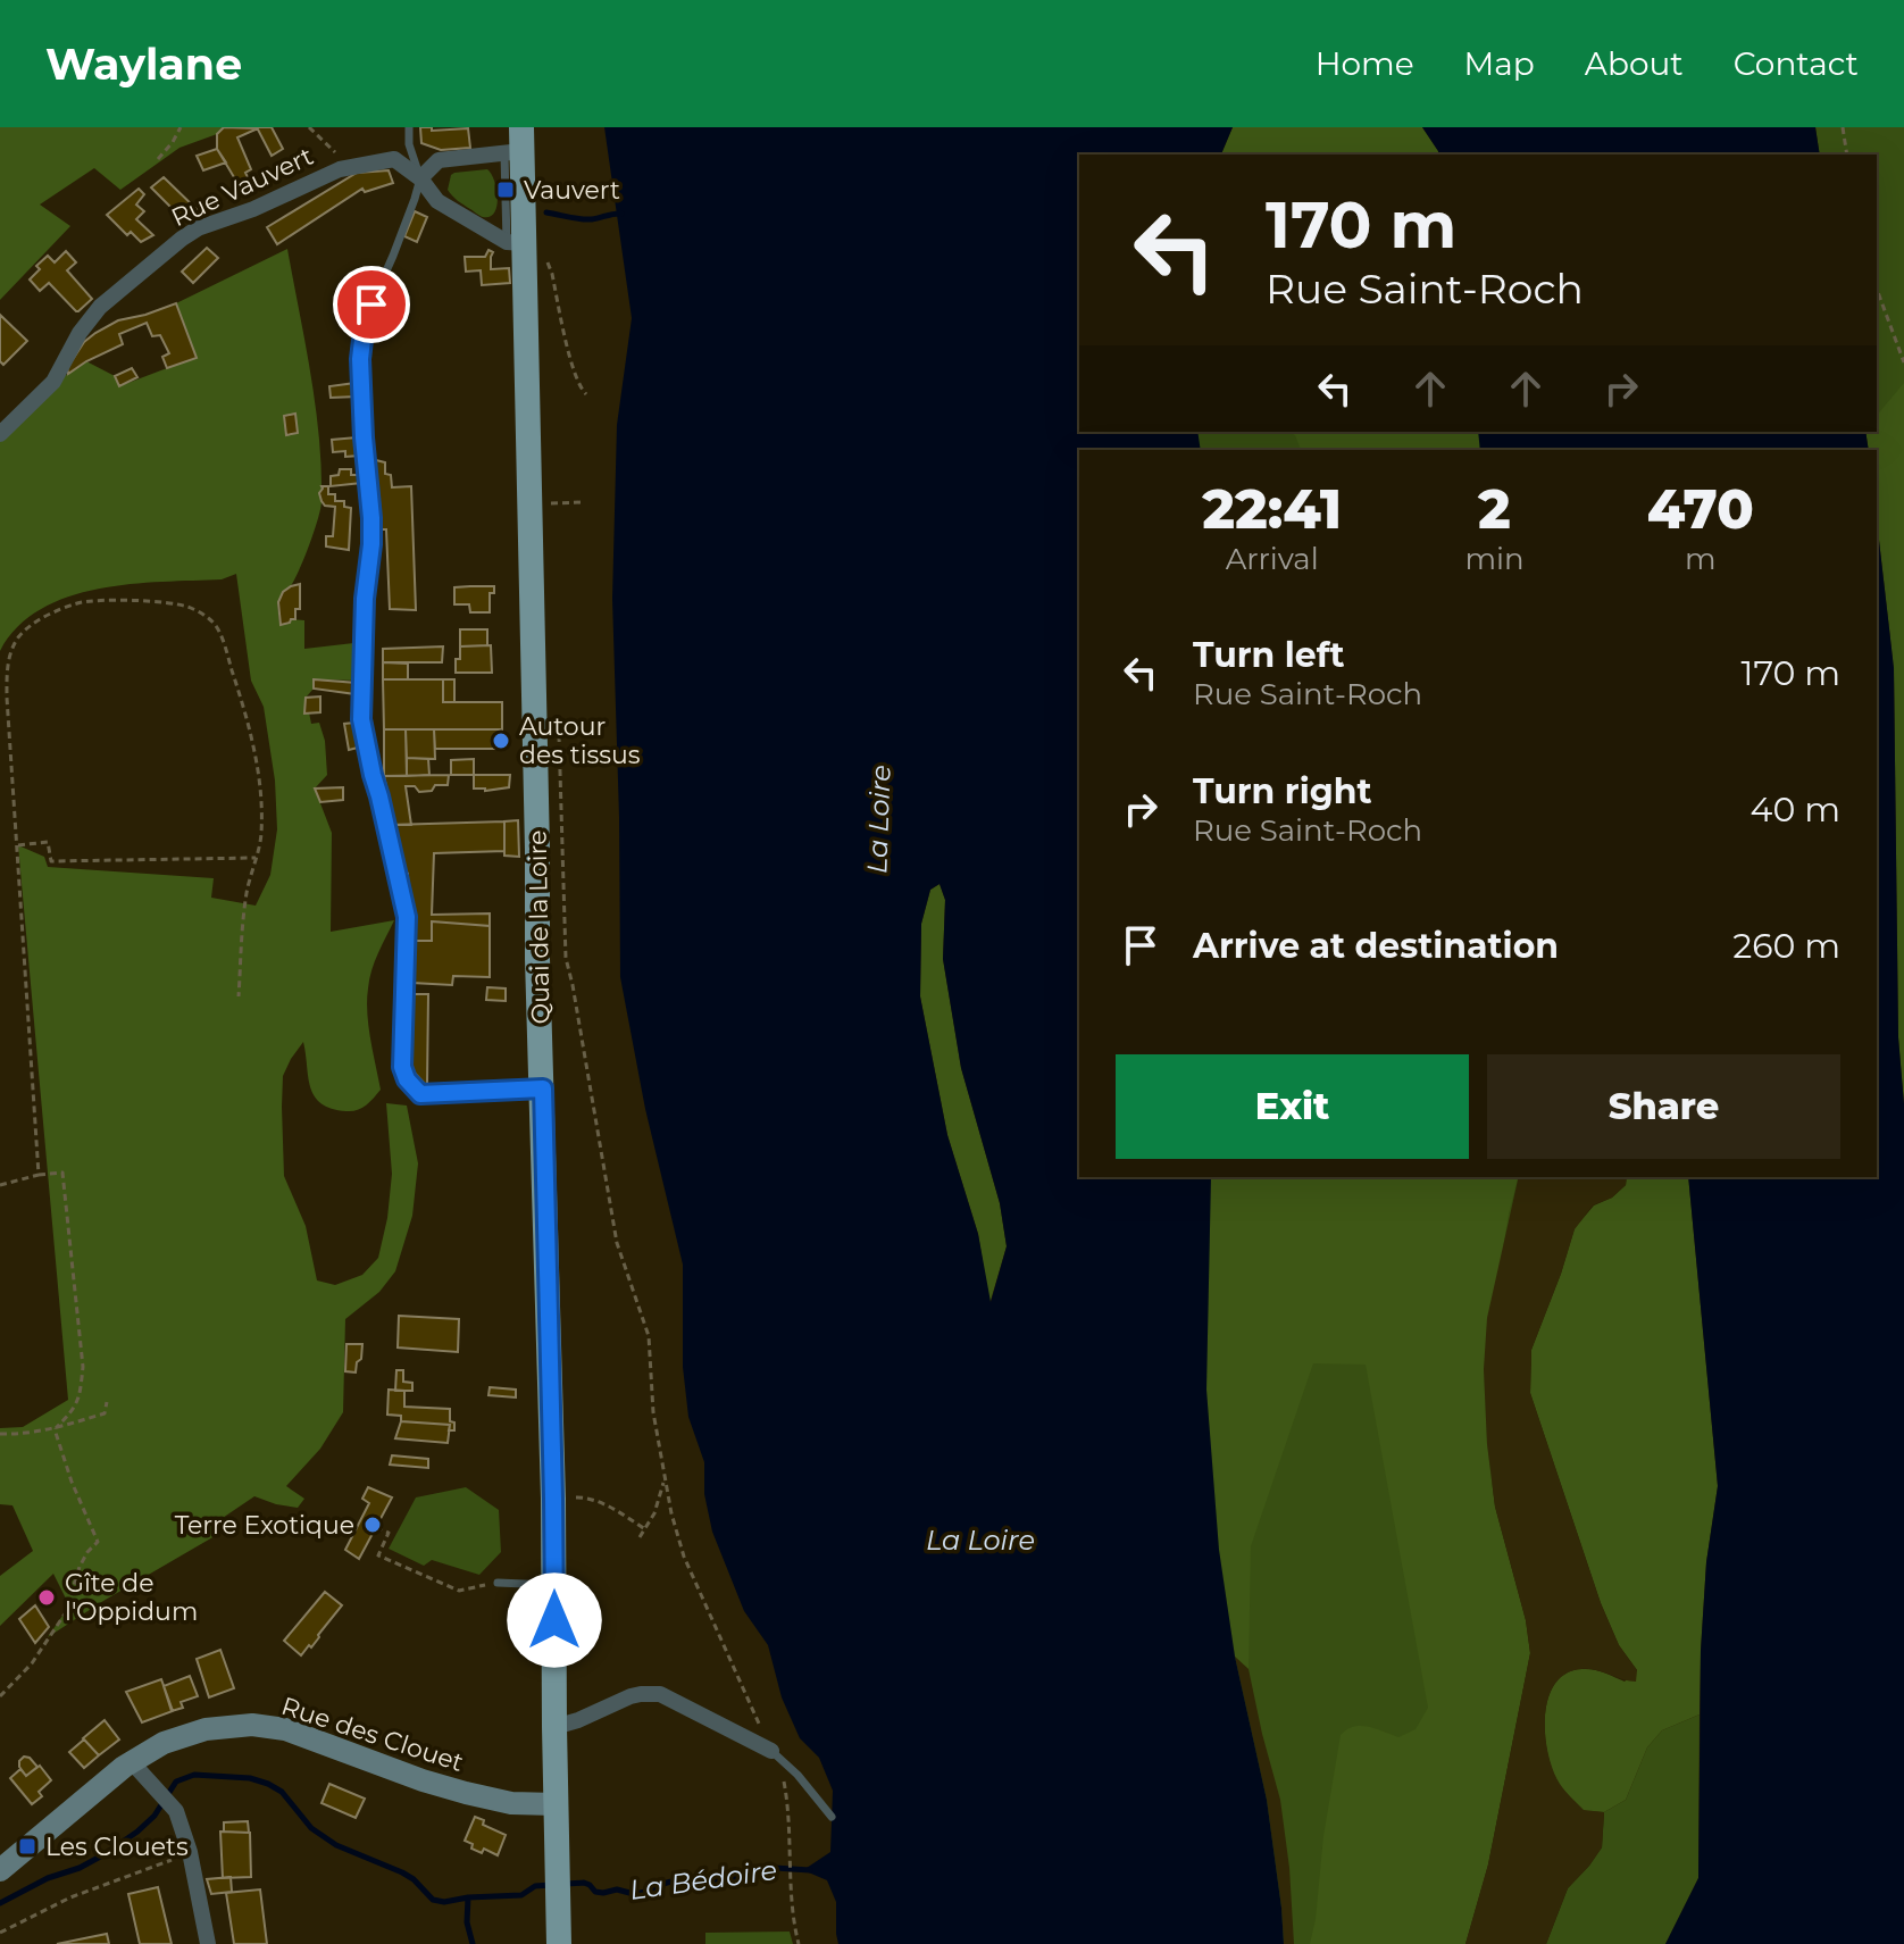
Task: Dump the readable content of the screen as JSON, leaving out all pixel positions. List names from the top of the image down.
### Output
{
  "streets": {
    "main road": ["Quai de la Loire"],
    "street": ["Rue Vauvert", "Rue des Clouet"]
  },
  "crossings": [
    ["Quai de la Loire", "Rue des Clouet"]
  ],
  "water": ["La Loire", "La Bédoire"],
  "places": {
    "transit": ["Vauvert", "Les Clouets"],
    "other": ["Autour des tissus", "Terre Exotique", "Gîte de l'Oppidum"]
  },
  "page": {
    "header": "Waylane",
    "nav": [
      "Home",
      "Map",
      "About",
      "Contact"
    ],
    "turn": ["170 m", "Rue Saint-Roch"],
    "eta": [
      "22:41",
      "Arrival",
      "2",
      "min",
      "470",
      "m"
    ],
    "list": [
      {
        "name": "Turn left",
        "note": "Rue Saint-Roch",
        "value": "170 m"
      },
      {
        "name": "Turn right",
        "note": "Rue Saint-Roch",
        "value": "40 m"
      },
      {
        "name": "Arrive at destination",
        "value": "260 m"
      }
    ],
    "buttons": ["Exit", "Share"]
  }
}
